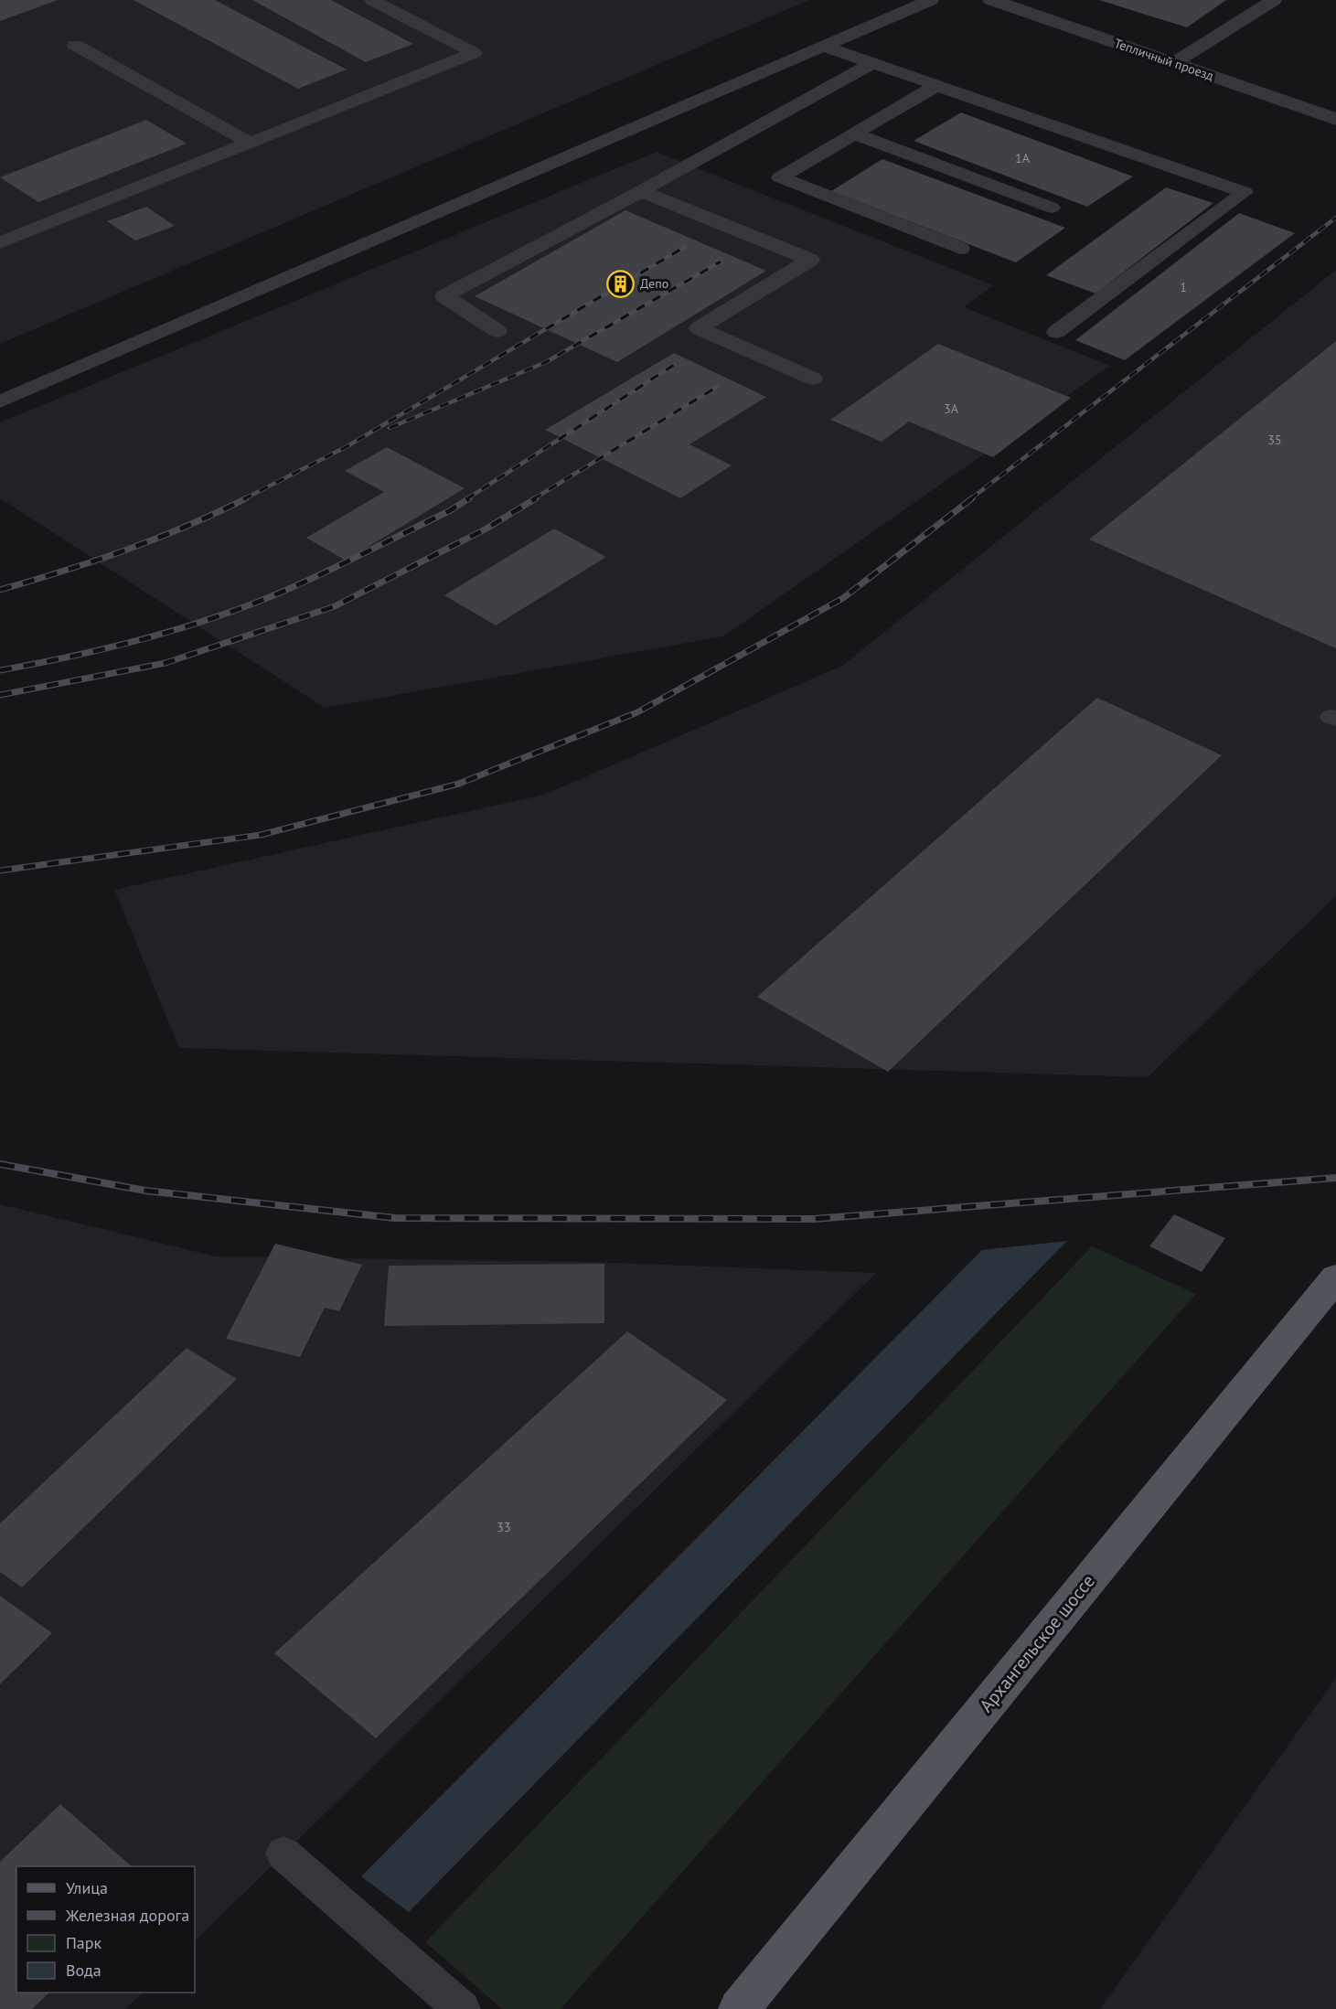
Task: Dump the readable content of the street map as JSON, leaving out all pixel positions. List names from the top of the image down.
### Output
{
  "streets": {
    "main road": ["Архангельское шоссе"],
    "street": ["Тепличный проезд"]
  },
  "places": {
    "building": ["Депо"]
  },
  "house_numbers": [
    "1А",
    "1",
    "3А",
    "35",
    "33"
  ],
  "legend": [
    "Улица",
    "Железная дорога",
    "Парк",
    "Вода"
  ]
}
